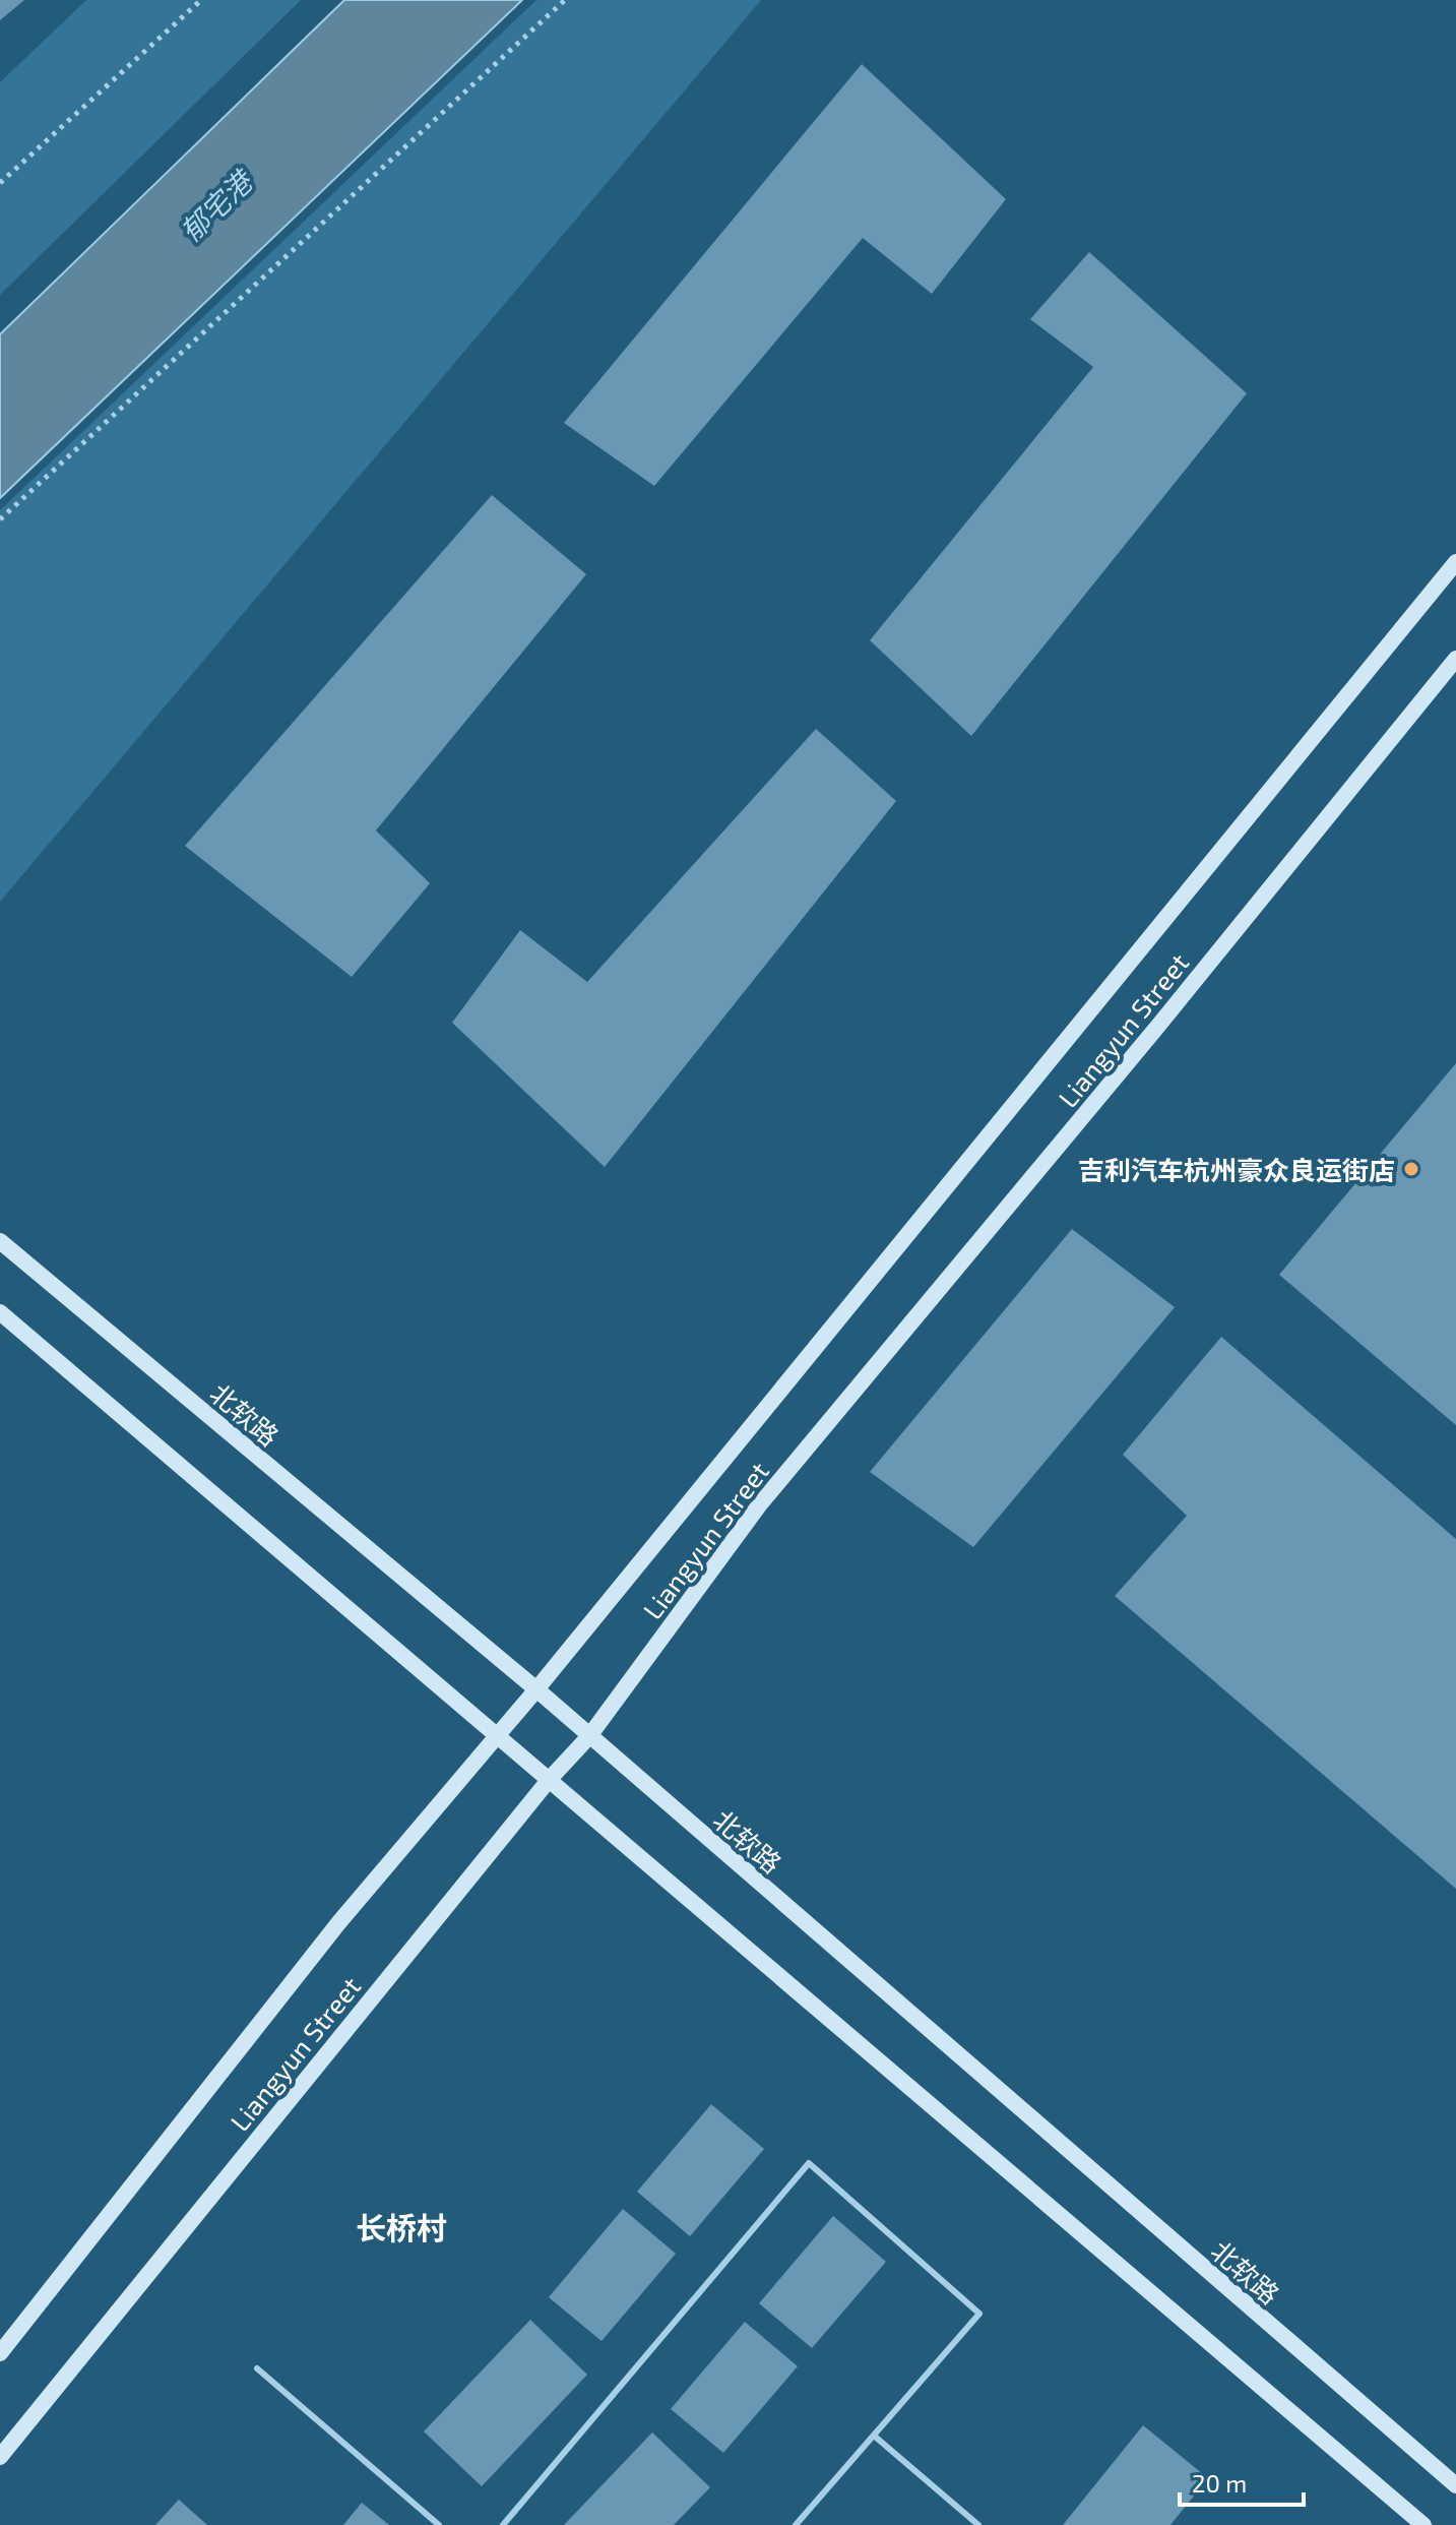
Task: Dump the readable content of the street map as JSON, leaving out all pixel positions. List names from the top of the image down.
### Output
{
  "streets": {
    "main road": ["Liangyun Street", "北软路"]
  },
  "crossings": [
    ["Liangyun Street", "北软路"]
  ],
  "districts": ["长桥村"],
  "water": ["郁宅港"],
  "places": ["吉利汽车杭州豪众良运街店"],
  "scale_bar": "20 m"
}
